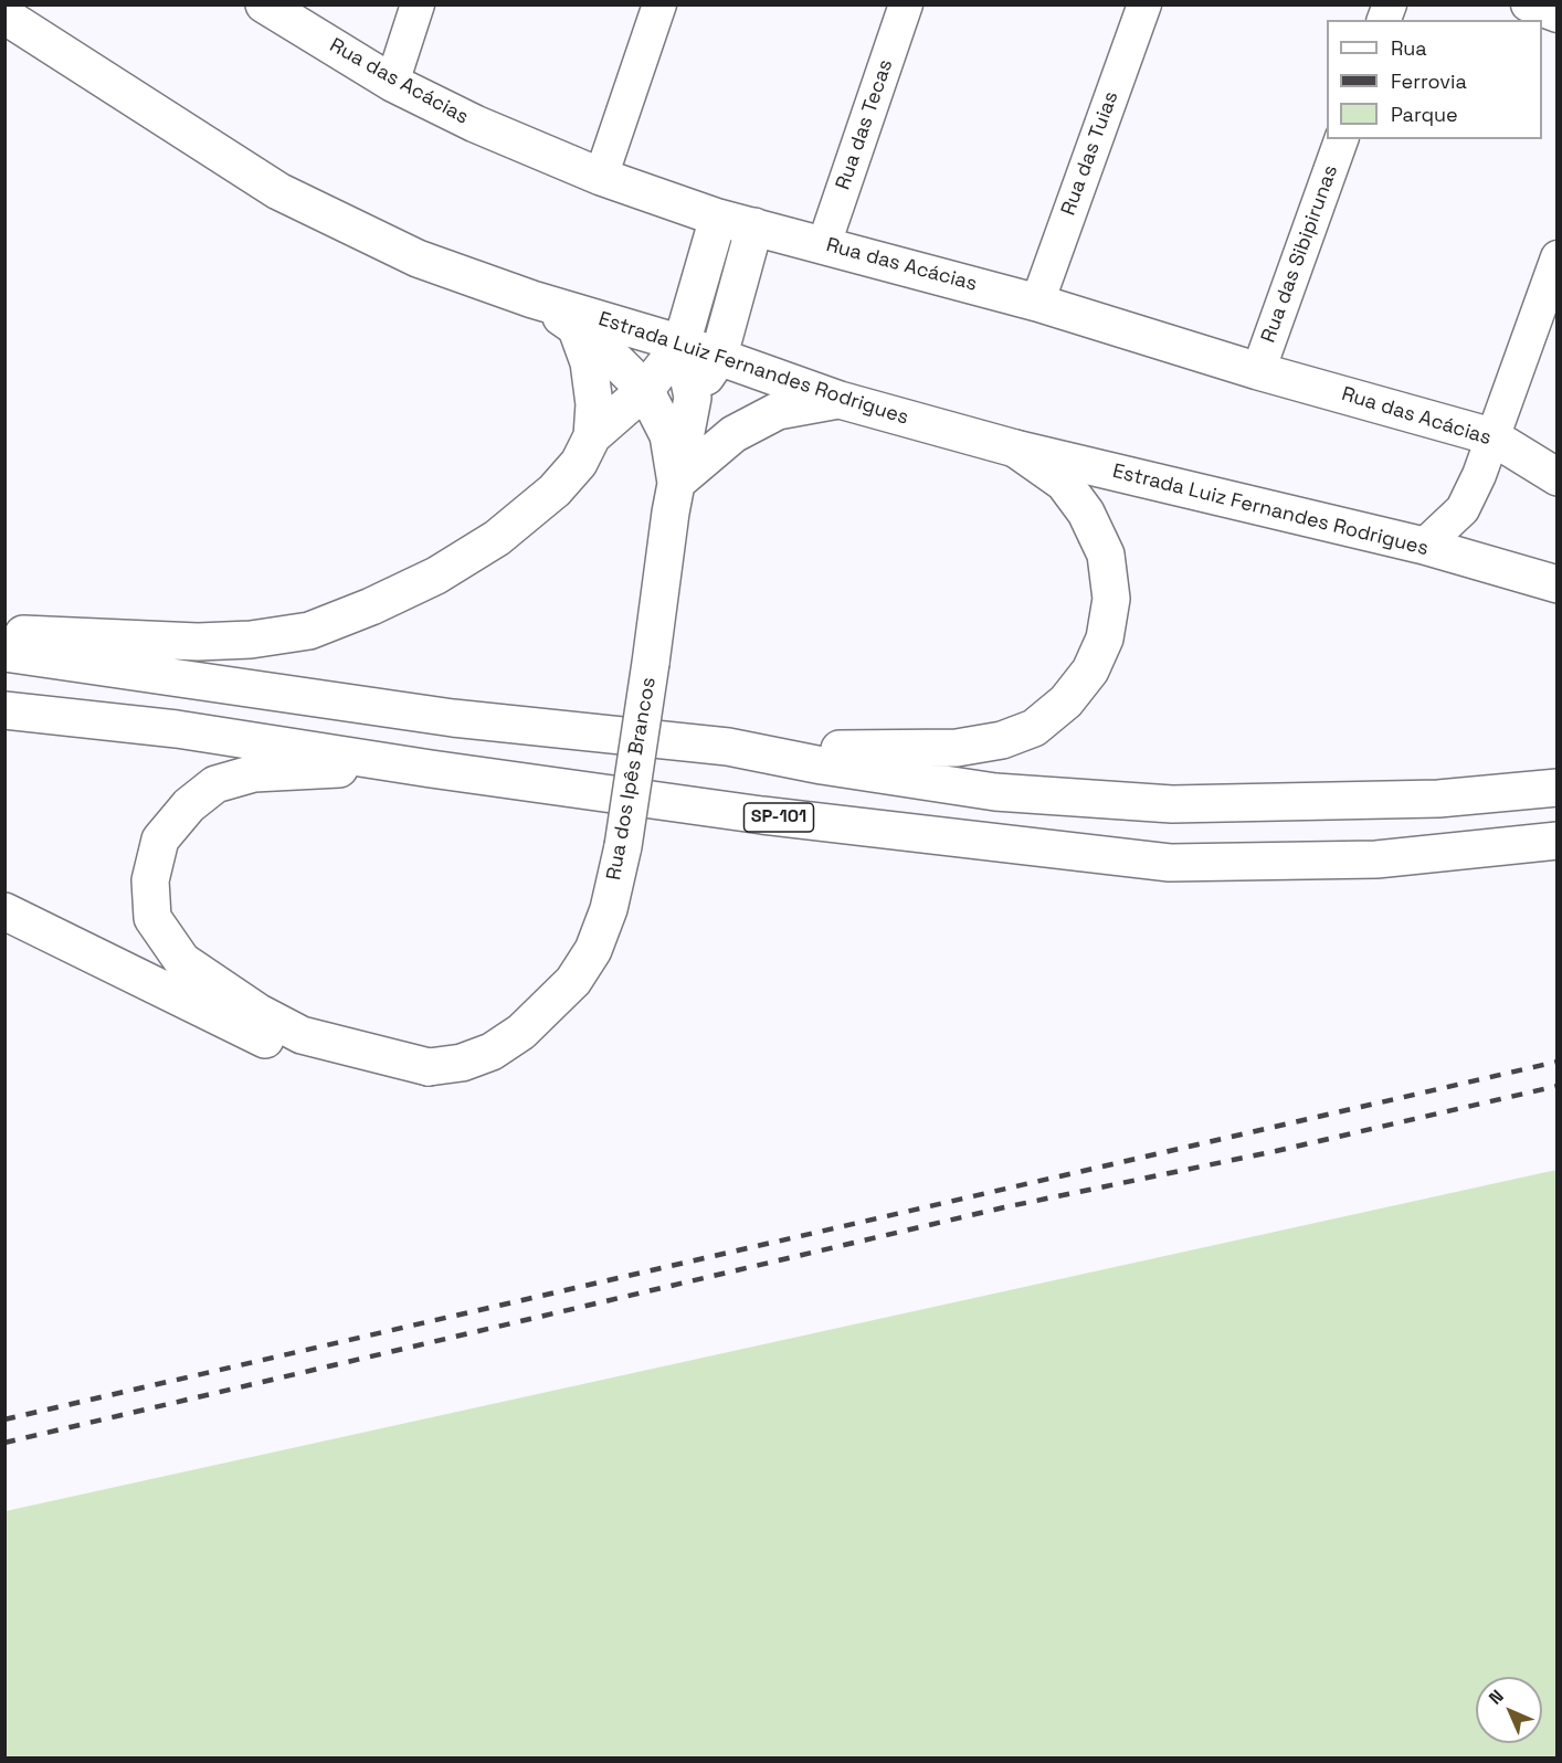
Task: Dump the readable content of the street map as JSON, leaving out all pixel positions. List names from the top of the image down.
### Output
{
  "streets": {
    "main road": [
      "Rua das Acácias",
      "Estrada Luiz Fernandes Rodrigues",
      "Rua dos Ipês Brancos",
      "SP-101"
    ],
    "street": ["Rua das Tecas", "Rua das Tuias", "Rua das Sibipirunas"]
  },
  "crossings": [
    ["Rua das Acácias", "Rua das Tecas"],
    ["Rua das Acácias", "Rua das Tuias"],
    ["Rua das Acácias", "Rua das Sibipirunas"],
    ["Rua das Acácias", "Rua dos Ipês Brancos"],
    ["Estrada Luiz Fernandes Rodrigues", "Rua dos Ipês Brancos"]
  ],
  "legend": ["Rua", "Ferrovia", "Parque"],
  "north": "top left"
}
